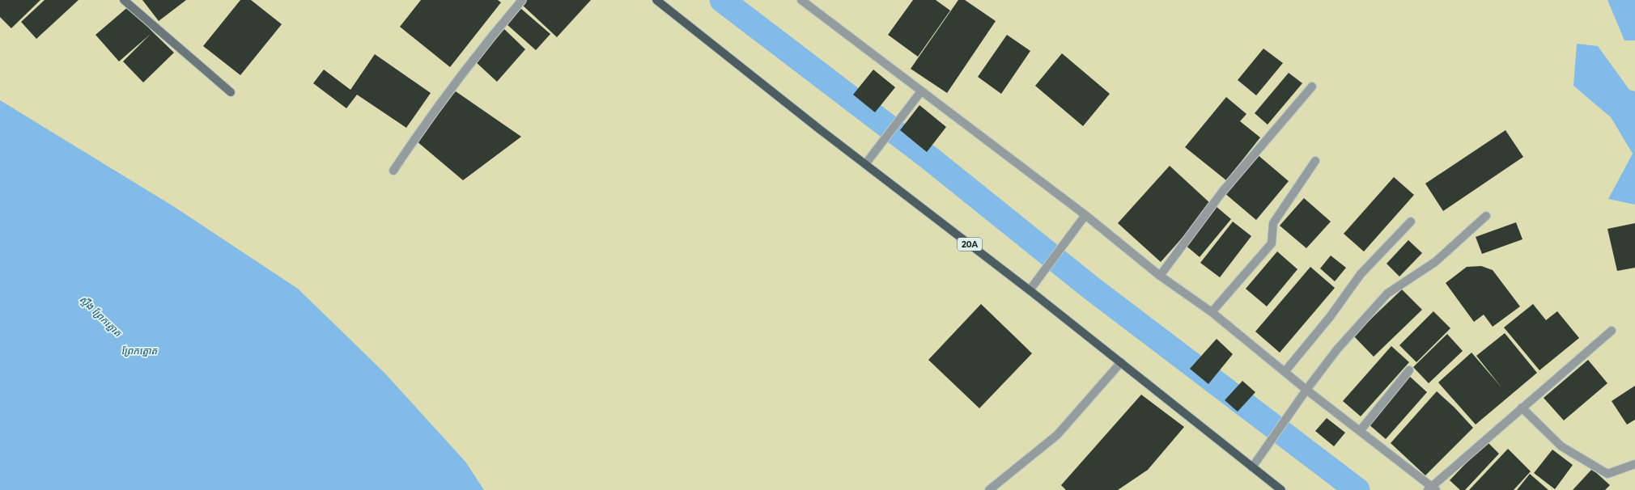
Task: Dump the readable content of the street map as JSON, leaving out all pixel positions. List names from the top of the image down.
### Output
{
  "streets": {
    "main road": ["20A"]
  },
  "water": ["ស្ទឹង ព្រែកត្នោត", "ព្រែកត្នោត"]
}
